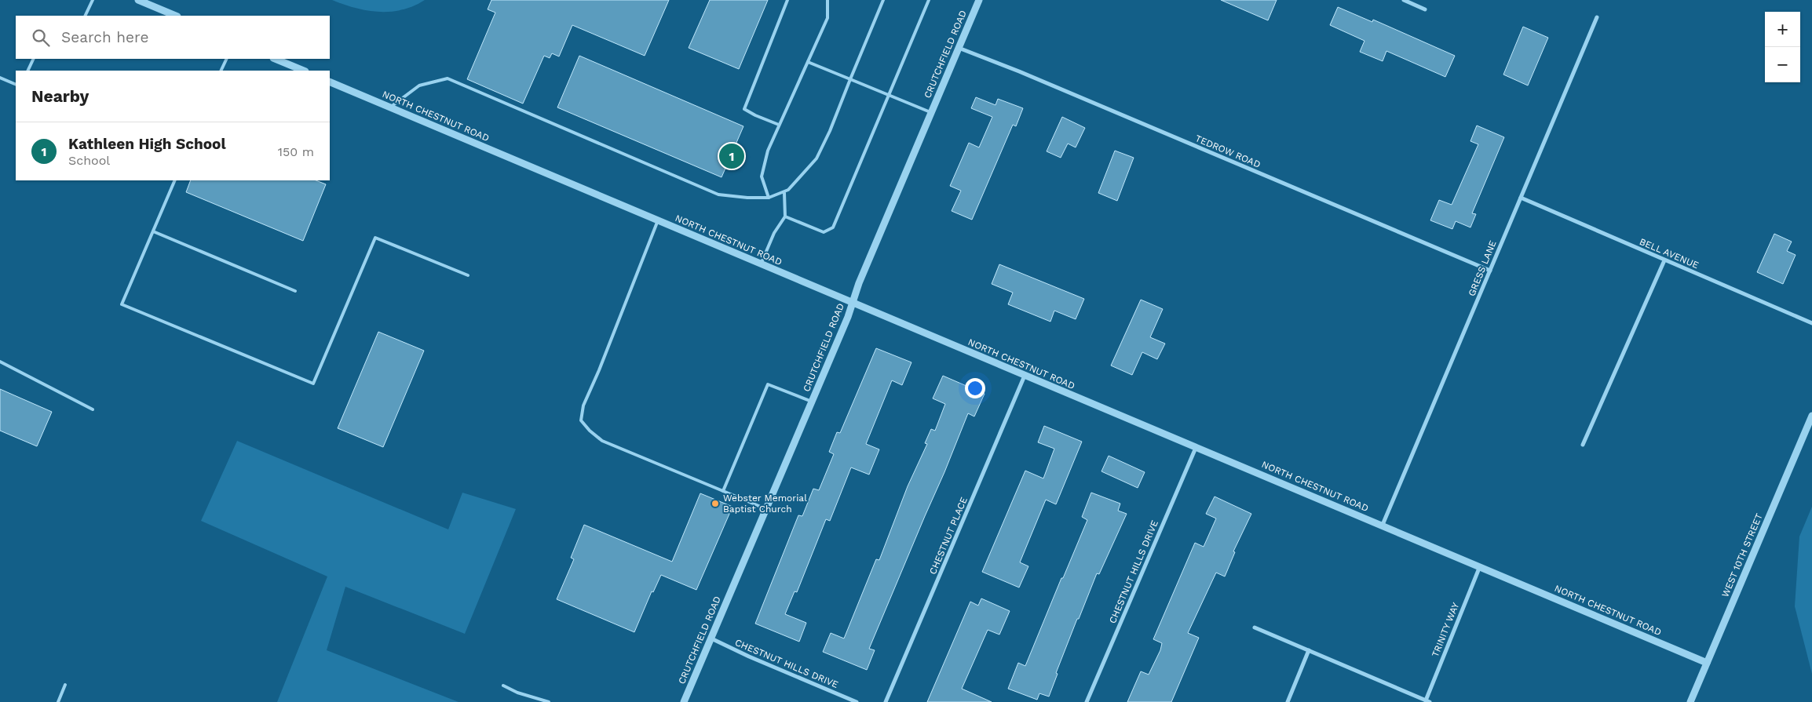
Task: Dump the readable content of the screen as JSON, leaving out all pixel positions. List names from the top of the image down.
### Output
{
  "streets": {
    "street": [
      "CRUTCHFIELD ROAD",
      "NORTH CHESTNUT ROAD",
      "TEDROW ROAD",
      "BELL AVENUE",
      "GRESS LANE",
      "CHESTNUT PLACE",
      "WEST 10TH STREET",
      "CHESTNUT HILLS DRIVE",
      "TRINITY WAY"
    ]
  },
  "crossings": [
    ["CRUTCHFIELD ROAD", "NORTH CHESTNUT ROAD"],
    ["CRUTCHFIELD ROAD", "TEDROW ROAD"],
    ["CRUTCHFIELD ROAD", "CHESTNUT HILLS DRIVE"],
    ["NORTH CHESTNUT ROAD", "GRESS LANE"],
    ["NORTH CHESTNUT ROAD", "CHESTNUT PLACE"],
    ["NORTH CHESTNUT ROAD", "WEST 10TH STREET"],
    ["NORTH CHESTNUT ROAD", "CHESTNUT HILLS DRIVE"],
    ["NORTH CHESTNUT ROAD", "TRINITY WAY"],
    ["TEDROW ROAD", "GRESS LANE"],
    ["BELL AVENUE", "GRESS LANE"]
  ],
  "places": ["Webster Memorial Baptist Church"],
  "page": {
    "map_buttons": ["+", "−"],
    "search": "Search here",
    "heading": "Nearby",
    "list": [
      {
        "mark": "1",
        "name": "Kathleen High School",
        "note": "School",
        "value": "150 m"
      }
    ],
    "pins": "1"
  }
}
